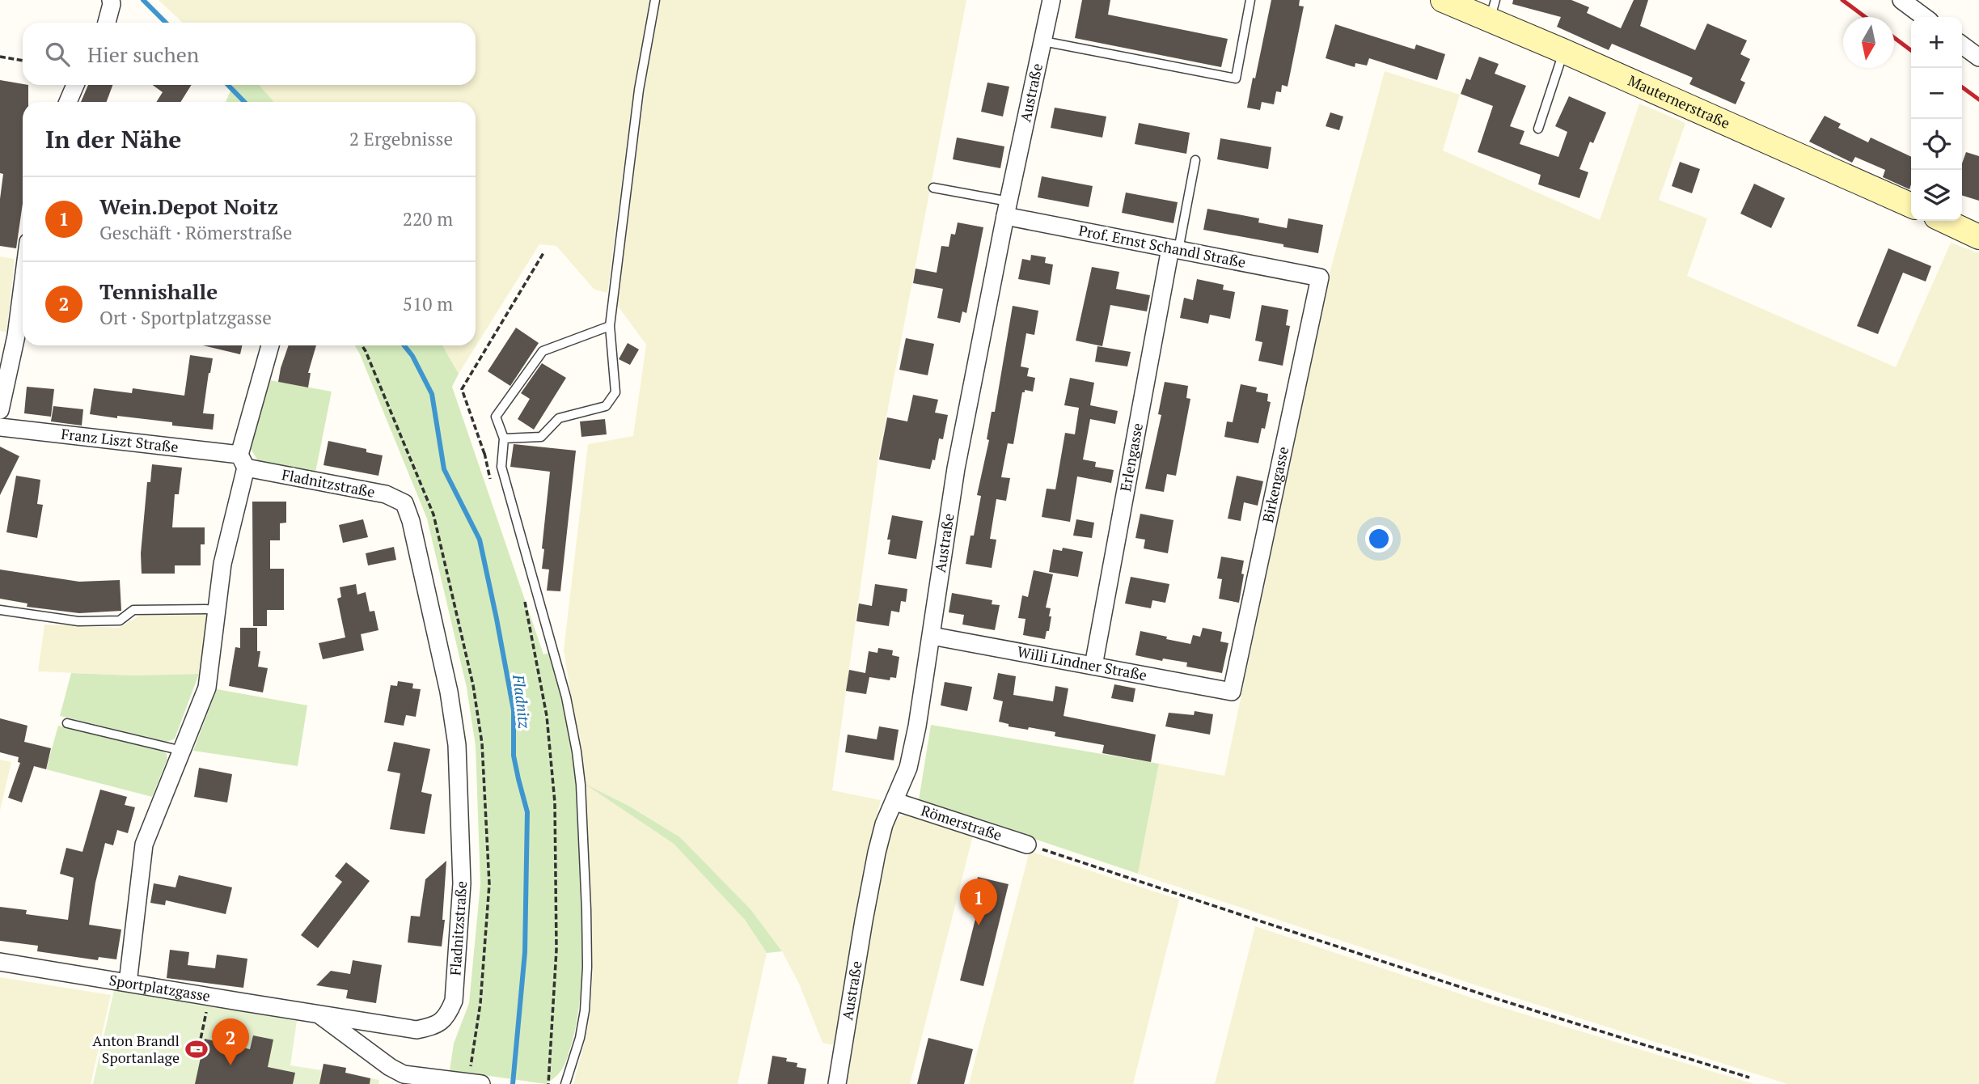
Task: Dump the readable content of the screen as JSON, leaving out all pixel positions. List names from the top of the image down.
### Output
{
  "streets": {
    "street": [
      "Austraße",
      "Mauternerstraße",
      "Prof. Ernst Schandl Straße",
      "Franz Liszt Straße",
      "Erlengasse",
      "Fladnitzstraße",
      "Birkengasse",
      "Willi Lindner Straße",
      "Römerstraße",
      "Sportplatzgasse"
    ]
  },
  "crossings": [
    ["Austraße", "Prof. Ernst Schandl Straße"],
    ["Austraße", "Willi Lindner Straße"],
    ["Austraße", "Römerstraße"],
    ["Prof. Ernst Schandl Straße", "Erlengasse"],
    ["Prof. Ernst Schandl Straße", "Birkengasse"],
    ["Franz Liszt Straße", "Fladnitzstraße"],
    ["Erlengasse", "Willi Lindner Straße"],
    ["Fladnitzstraße", "Sportplatzgasse"],
    ["Birkengasse", "Willi Lindner Straße"]
  ],
  "water": ["Fladnitz"],
  "places": {
    "sports": ["Anton Brandl Sportanlage"]
  },
  "north": "bottom",
  "page": {
    "map_buttons": ["+", "−"],
    "search": "Hier suchen",
    "heading": ["In der Nähe", "2 Ergebnisse"],
    "list": [
      {
        "mark": "1",
        "name": "Wein.Depot Noitz",
        "note": "Geschäft · Römerstraße",
        "value": "220 m"
      },
      {
        "mark": "2",
        "name": "Tennishalle",
        "note": "Ort · Sportplatzgasse",
        "value": "510 m"
      }
    ],
    "pins": ["1", "2"]
  }
}
